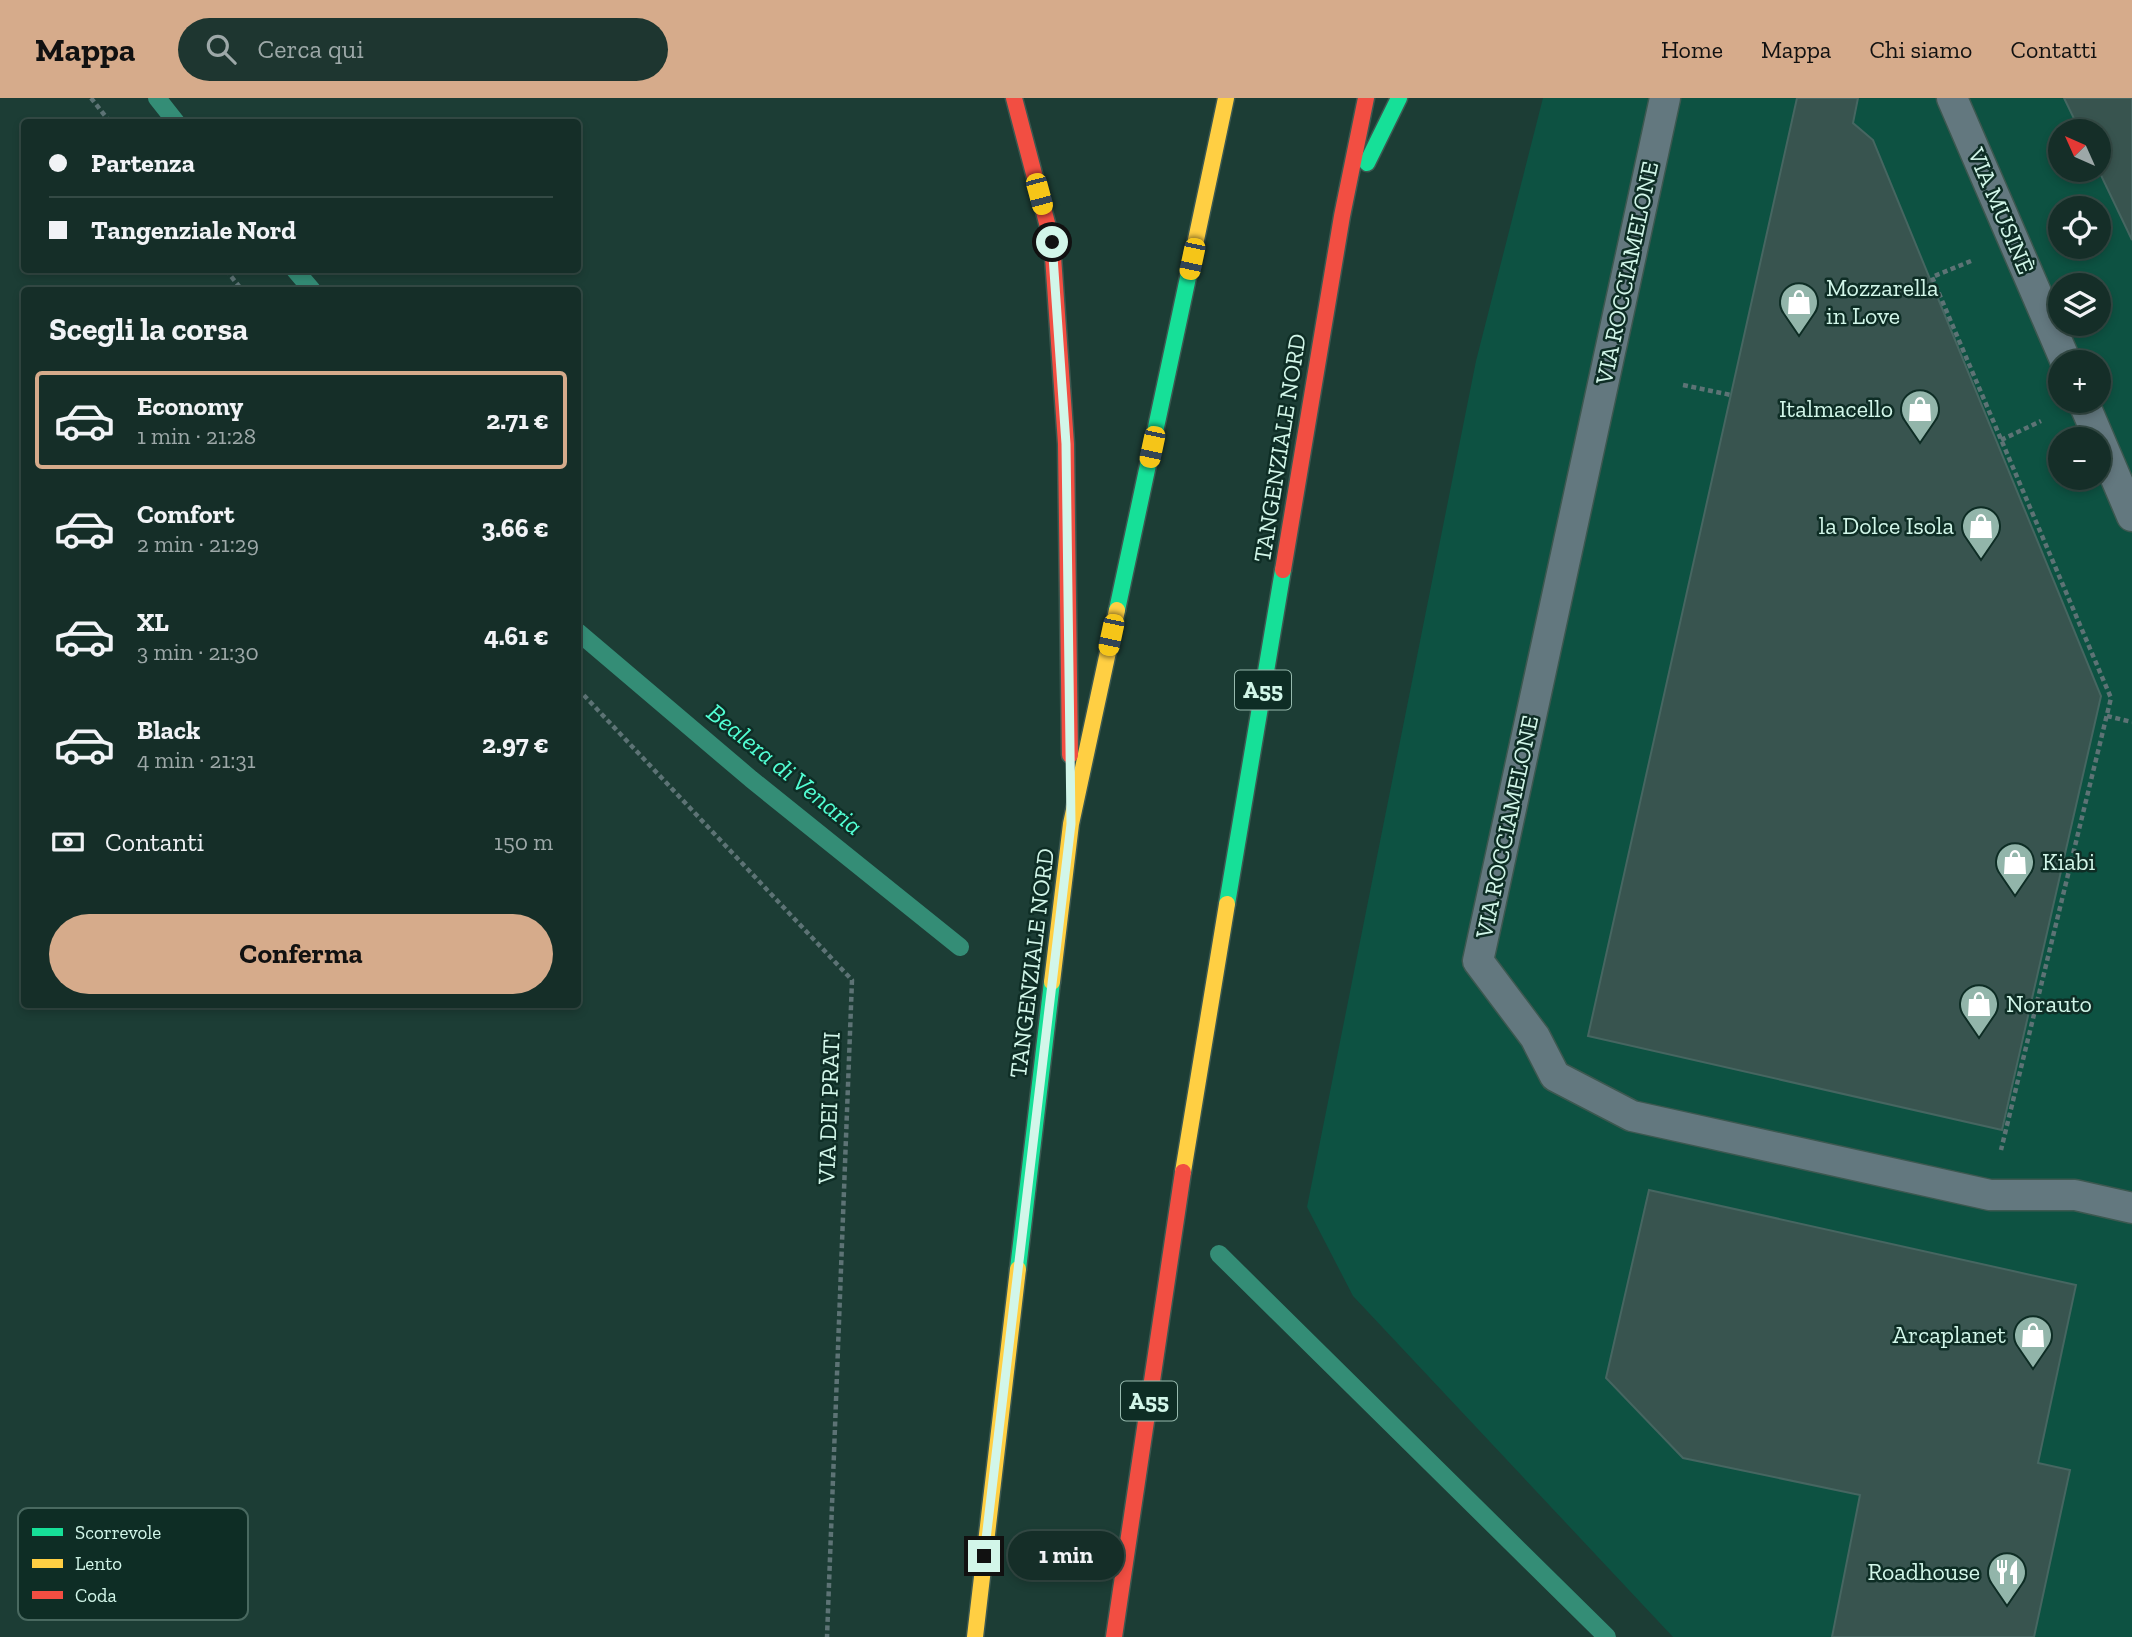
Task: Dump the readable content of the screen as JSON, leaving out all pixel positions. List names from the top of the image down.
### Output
{
  "streets": {
    "highway": ["TANGENZIALE NORD", "A55"],
    "lane": ["VIA MUSINÈ", "VIA ROCCIAMELONE"],
    "path": ["VIA DEI PRATI"]
  },
  "water": ["Bealera di Venaria"],
  "places": {
    "shop": [
      "Mozzarella in Love",
      "Italmacello",
      "la Dolce Isola",
      "Kiabi",
      "Norauto",
      "Arcaplanet"
    ],
    "restaurant": ["Roadhouse"]
  },
  "legend": ["Scorrevole", "Lento", "Coda"],
  "north": "top left",
  "page": {
    "header": "Mappa",
    "search": "Cerca qui",
    "nav": [
      "Home",
      "Mappa",
      "Chi siamo",
      "Contatti"
    ],
    "map_buttons": ["+", "−"],
    "banner": ["Partenza", "Tangenziale Nord"],
    "heading": "Scegli la corsa",
    "list": [
      {
        "name": "Economy",
        "note": "1 min · 21:28",
        "value": "2.71 €"
      },
      {
        "name": "Comfort",
        "note": "2 min · 21:29",
        "value": "3.66 €"
      },
      {
        "name": "XL",
        "note": "3 min · 21:30",
        "value": "4.61 €"
      },
      {
        "name": "Black",
        "note": "4 min · 21:31",
        "value": "2.97 €"
      }
    ],
    "pay": ["Contanti", "150 m"],
    "buttons": "Conferma",
    "bubble": "1 min"
  }
}
